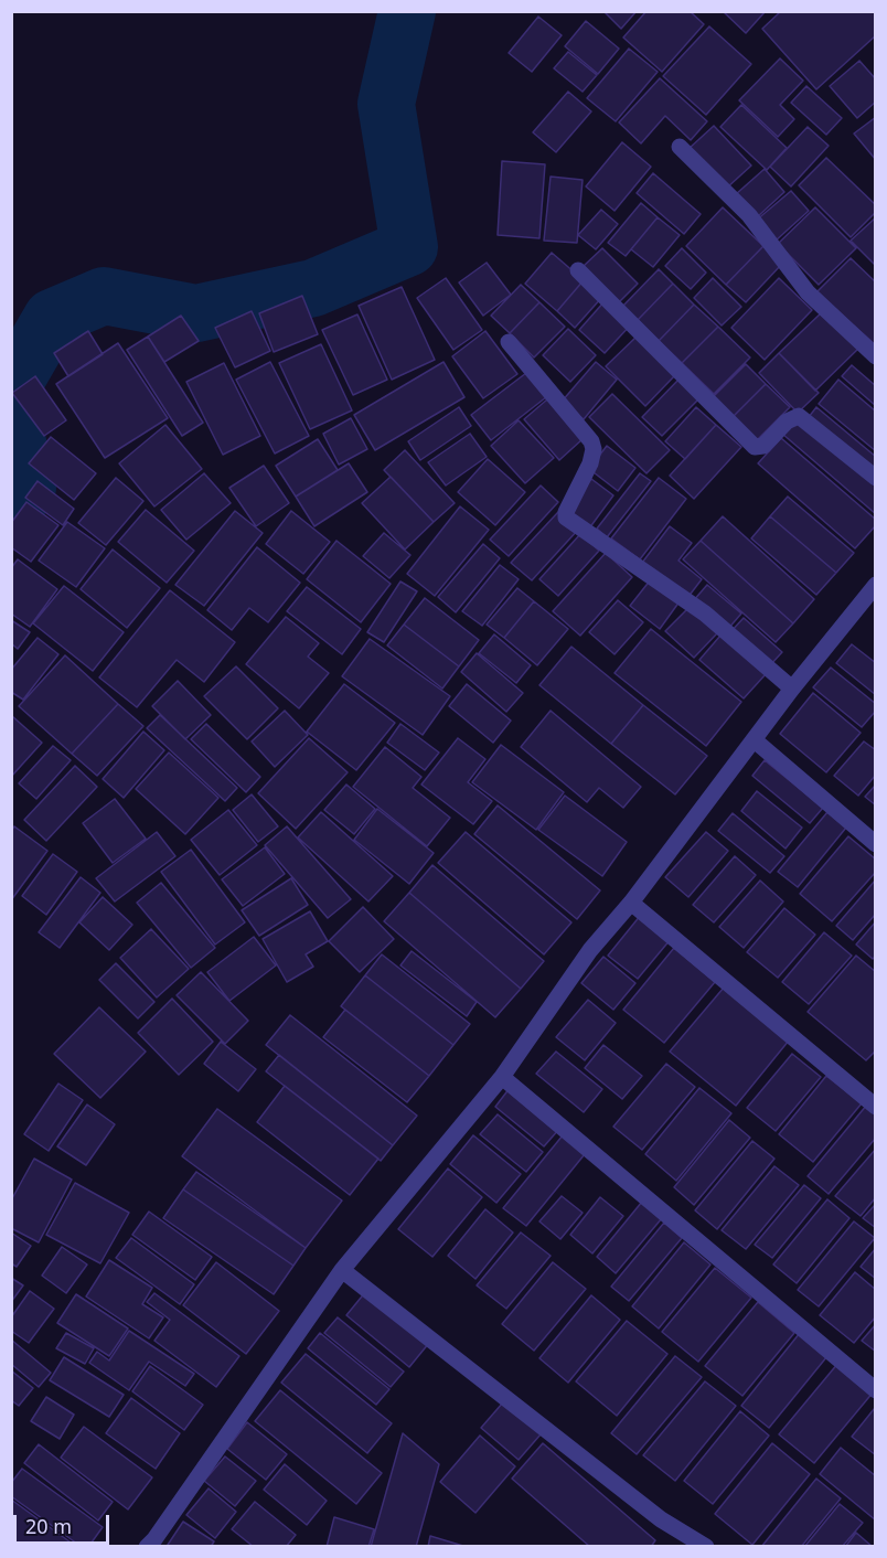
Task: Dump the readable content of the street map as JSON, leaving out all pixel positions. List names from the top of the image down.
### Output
{
  "scale_bar": "20 m"
}
